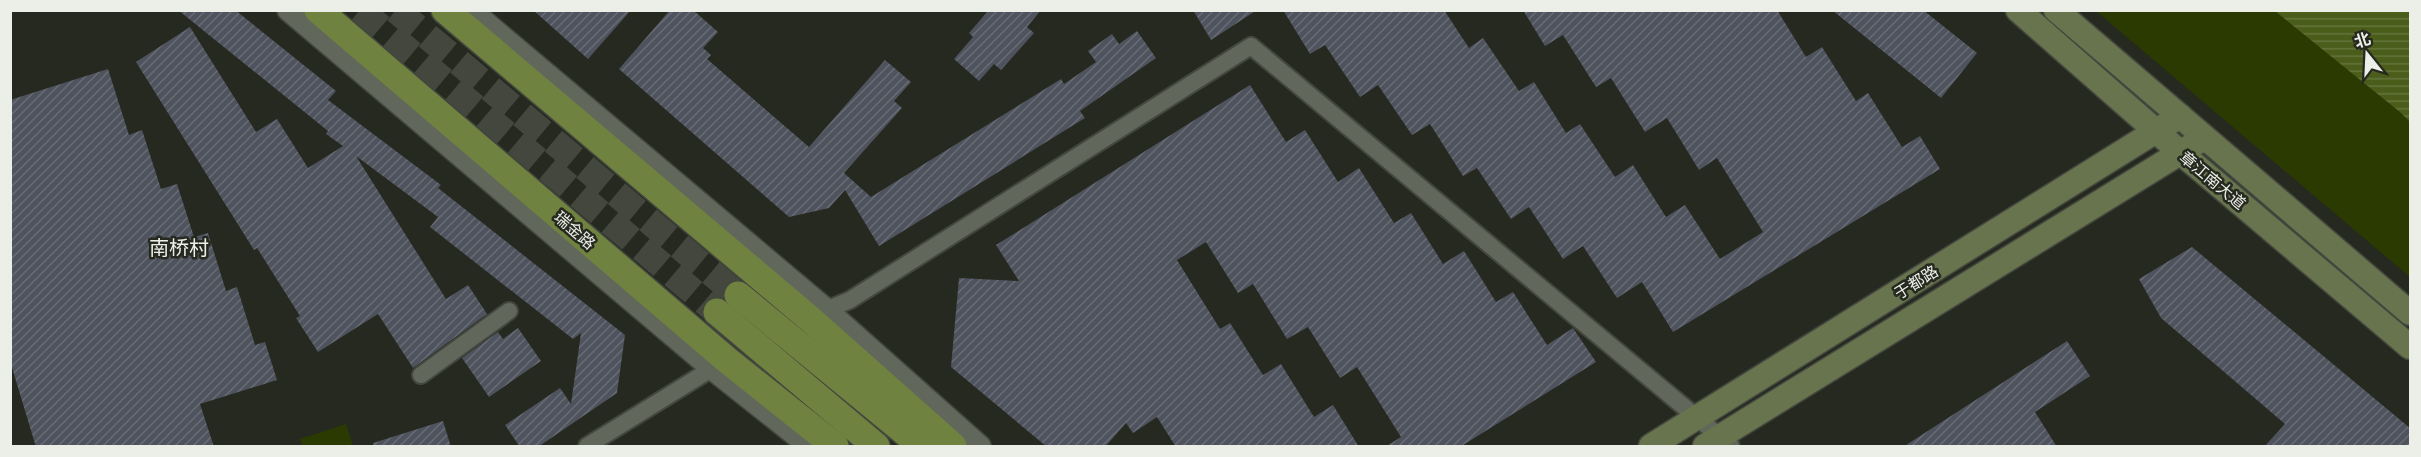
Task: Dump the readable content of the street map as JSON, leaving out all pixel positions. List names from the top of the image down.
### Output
{
  "streets": {
    "main road": ["章江南大道", "瑞金路", "于都路"]
  },
  "crossings": [
    ["章江南大道", "于都路"]
  ],
  "districts": ["南桥村"],
  "north": "top"
}
